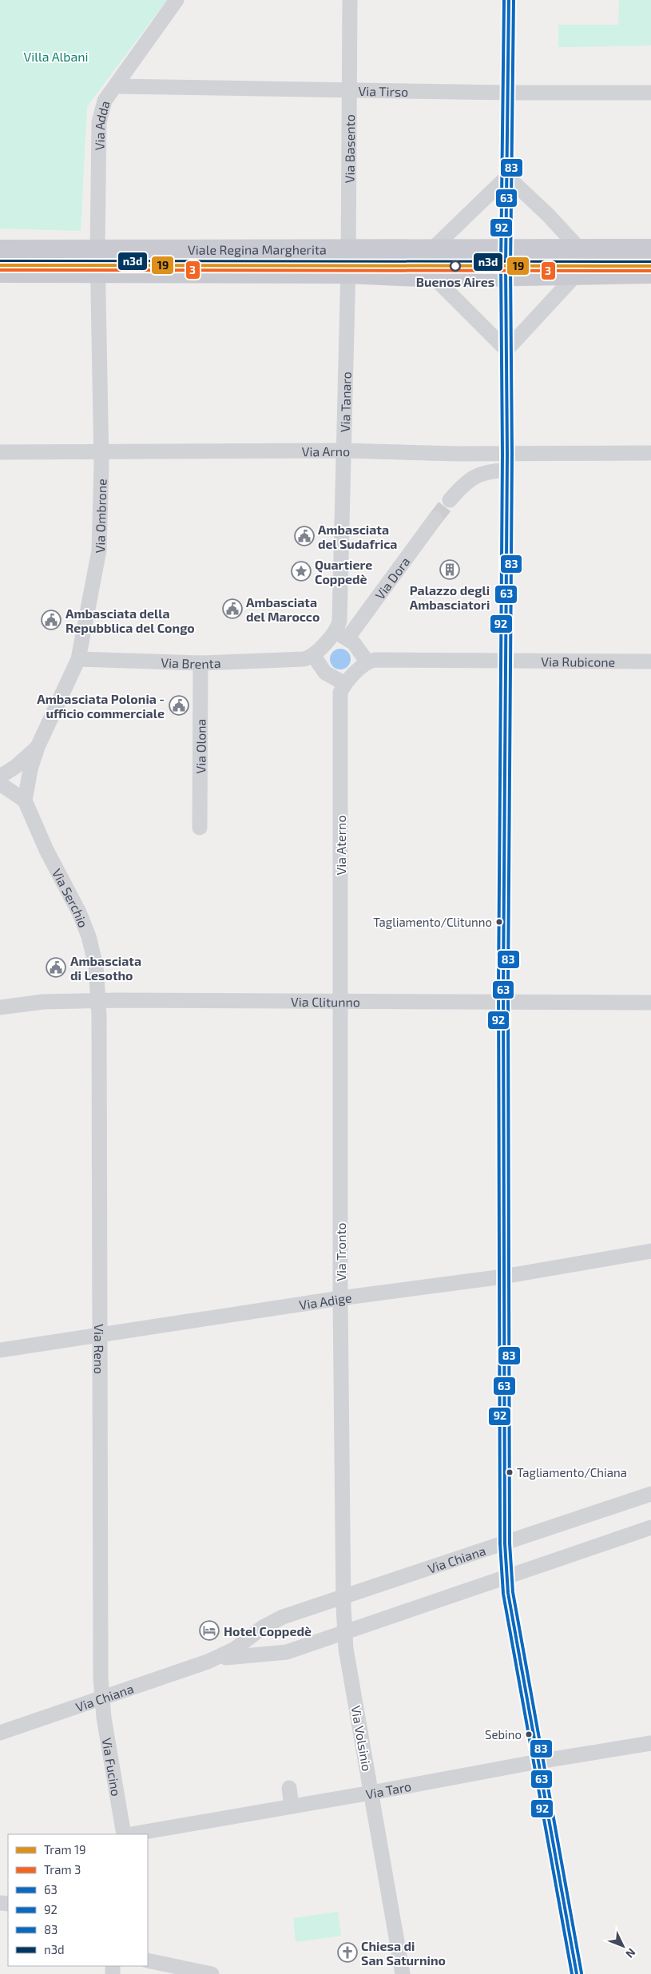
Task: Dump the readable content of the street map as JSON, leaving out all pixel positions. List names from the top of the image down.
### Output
{
  "streets": {
    "main road": ["Viale Regina Margherita"],
    "street": [
      "Via Tirso",
      "Via Adda",
      "Via Basento",
      "Via Tanaro",
      "Via Arno",
      "Via Ombrone",
      "Via Dora",
      "Via Rubicone",
      "Via Brenta",
      "Via Olona",
      "Via Aterno",
      "Via Serchio",
      "Via Clitunno",
      "Via Tronto",
      "Via Adige",
      "Via Reno",
      "Via Chiana",
      "Via Volsinio",
      "Via Fucino",
      "Via Taro"
    ]
  },
  "crossings": [
    ["Via Tirso", "Via Adda"],
    ["Via Tirso", "Via Basento"],
    ["Via Adda", "Viale Regina Margherita"],
    ["Via Adda", "Via Ombrone"],
    ["Via Basento", "Viale Regina Margherita"],
    ["Via Basento", "Via Tanaro"],
    ["Viale Regina Margherita", "Via Tanaro"],
    ["Viale Regina Margherita", "Via Ombrone"],
    ["Via Tanaro", "Via Arno"],
    ["Via Tanaro", "Via Dora"],
    ["Via Arno", "Via Ombrone"],
    ["Via Ombrone", "Via Brenta"],
    ["Via Ombrone", "Via Serchio"],
    ["Via Dora", "Via Brenta"],
    ["Via Brenta", "Via Olona"],
    ["Via Aterno", "Via Clitunno"],
    ["Via Aterno", "Via Tronto"],
    ["Via Serchio", "Via Clitunno"],
    ["Via Serchio", "Via Reno"],
    ["Via Clitunno", "Via Tronto"],
    ["Via Clitunno", "Via Reno"],
    ["Via Tronto", "Via Adige"],
    ["Via Tronto", "Via Chiana"],
    ["Via Tronto", "Via Volsinio"],
    ["Via Adige", "Via Reno"],
    ["Via Reno", "Via Chiana"],
    ["Via Reno", "Via Fucino"],
    ["Via Chiana", "Via Volsinio"],
    ["Via Chiana", "Via Fucino"],
    ["Via Volsinio", "Via Taro"]
  ],
  "parks": ["Villa Albani"],
  "places": {
    "other": [
      "Buenos Aires",
      "Tagliamento/Clitunno",
      "Tagliamento/Chiana",
      "Sebino"
    ],
    "public building": [
      "Ambasciata del Sudafrica",
      "Ambasciata del Marocco",
      "Ambasciata della Repubblica del Congo",
      "Ambasciata Polonia - ufficio commerciale",
      "Ambasciata di Lesotho"
    ],
    "building": ["Palazzo degli Ambasciatori"],
    "place": ["Quartiere Coppedè"],
    "hotel": ["Hotel Coppedè"],
    "church": ["Chiesa di San Saturnino"]
  },
  "lines": [
    "transit line 63",
    "transit line 92",
    "transit line 83",
    "transit line n3d",
    "tram line 19",
    "tram line 3"
  ],
  "legend": [
    "Tram 19",
    "Tram 3",
    "63",
    "92",
    "83",
    "n3d"
  ],
  "north": "bottom right"
}
